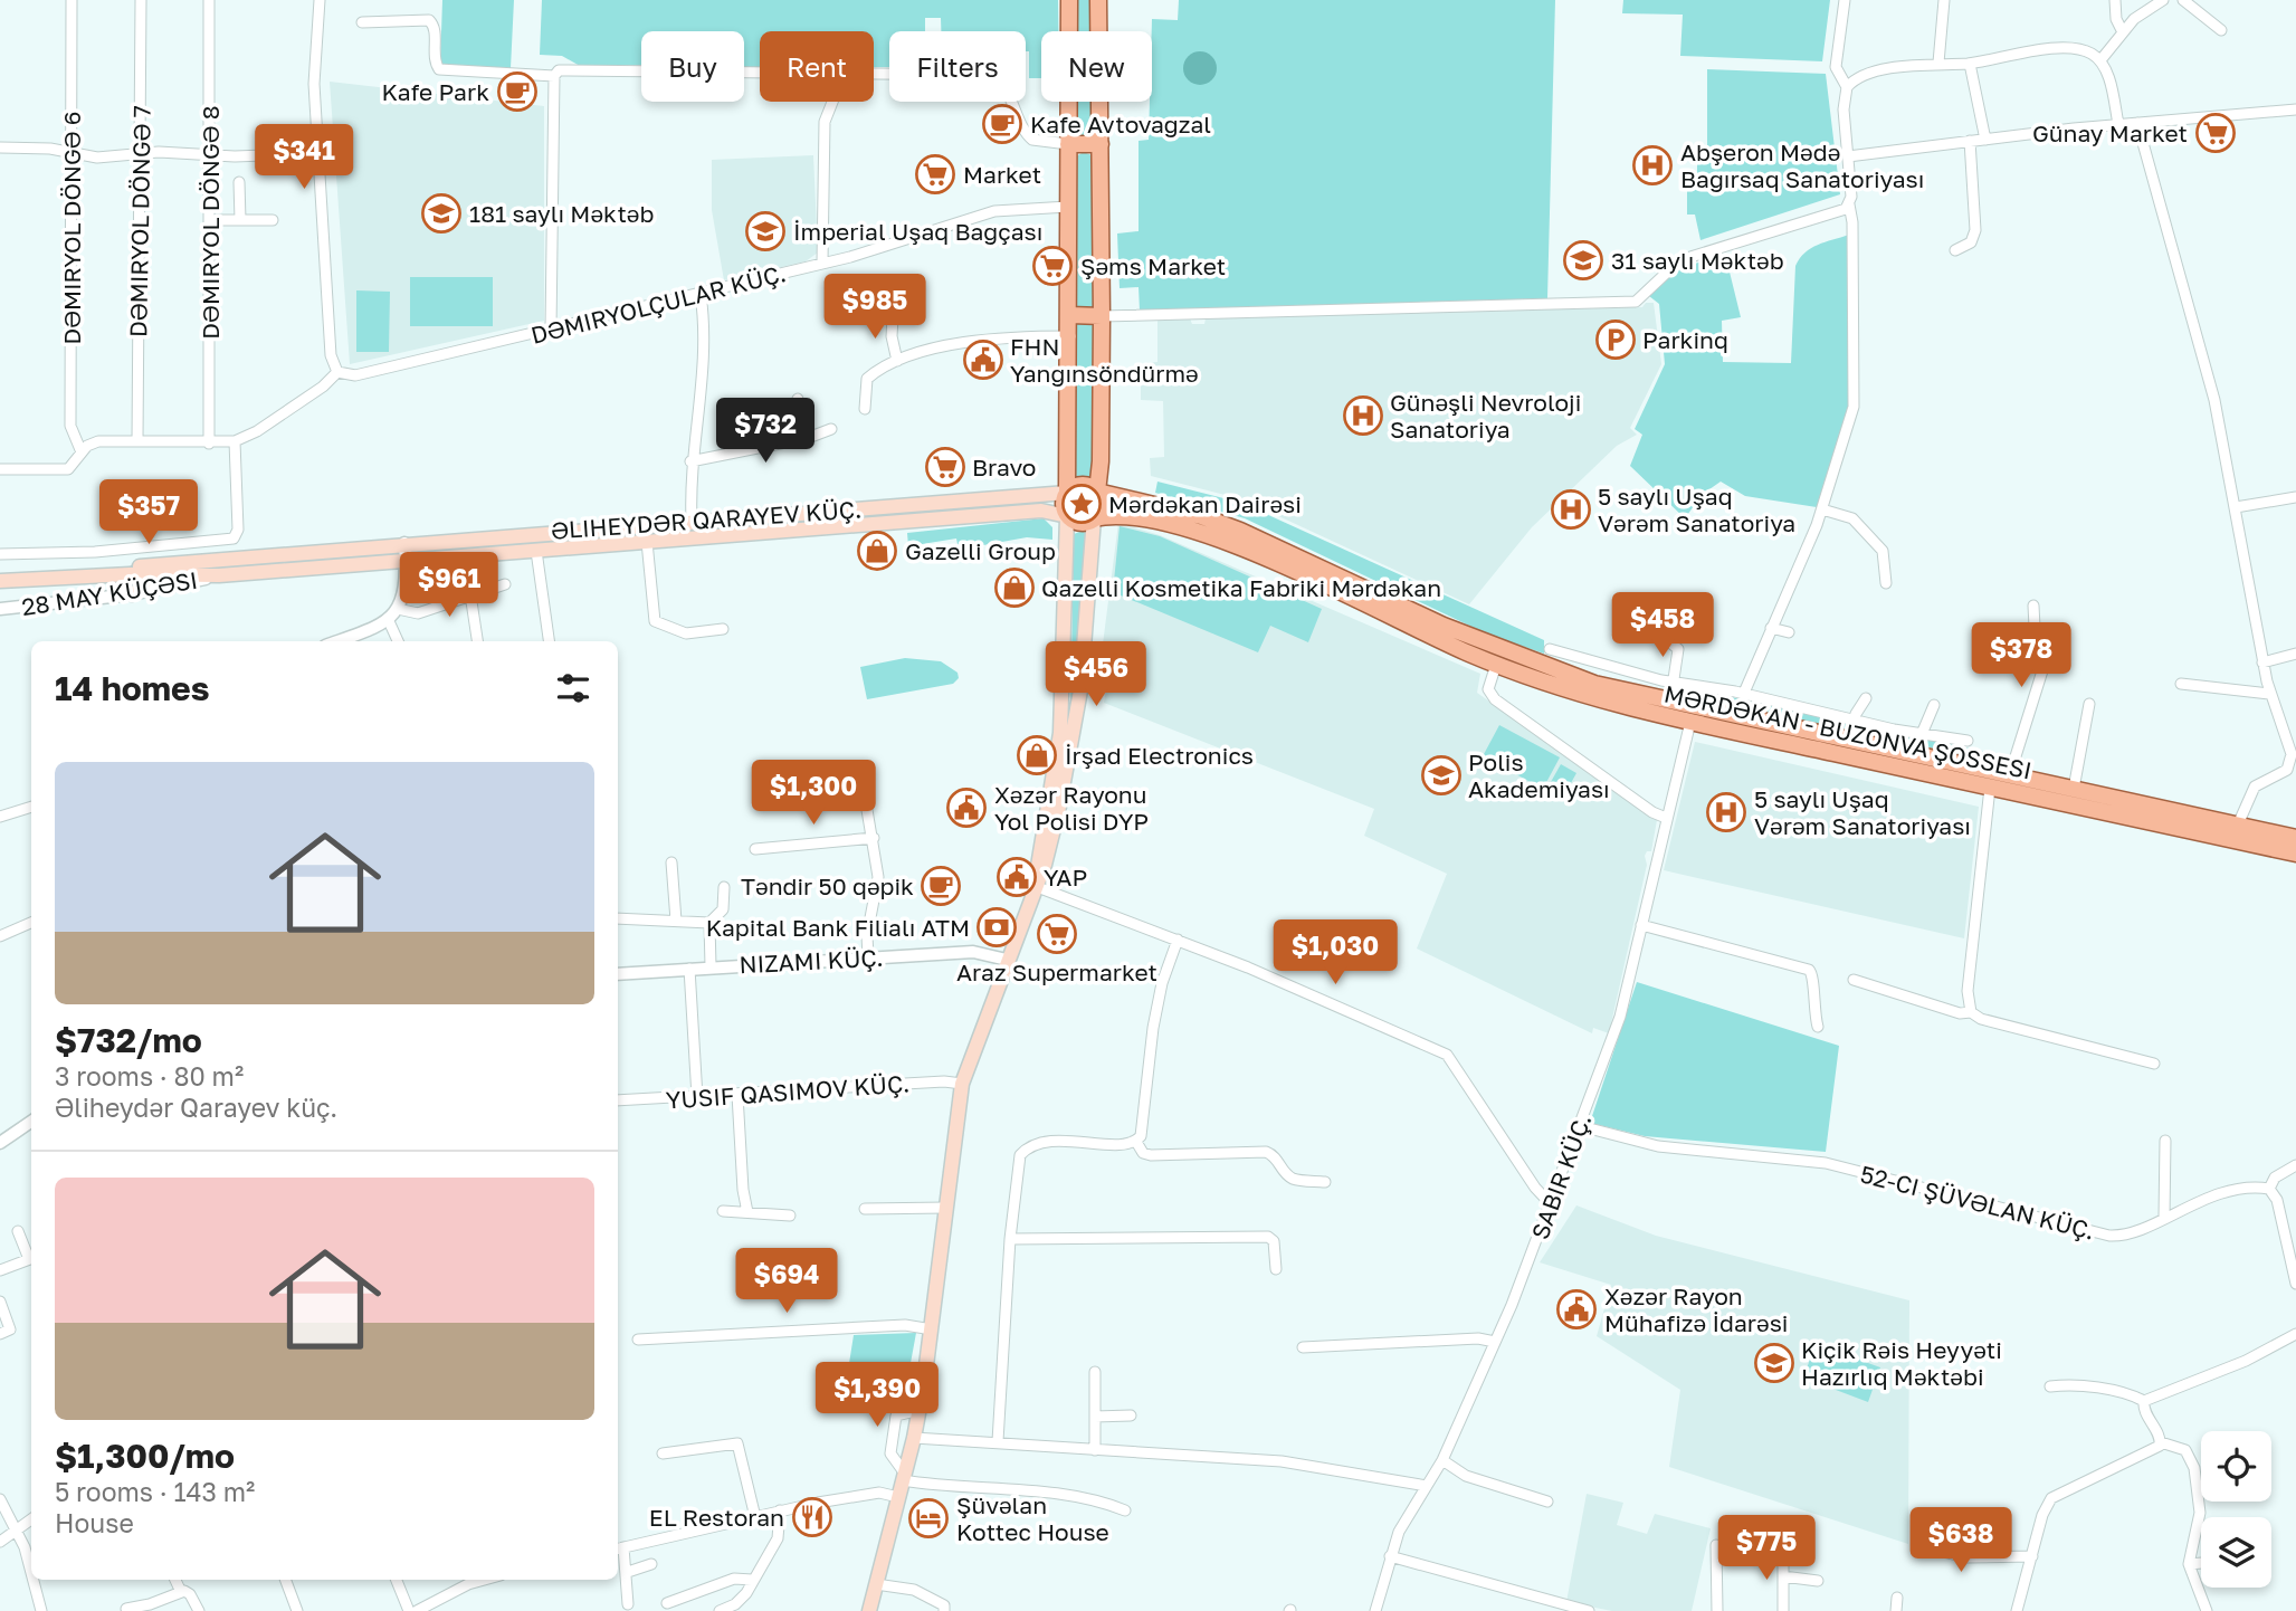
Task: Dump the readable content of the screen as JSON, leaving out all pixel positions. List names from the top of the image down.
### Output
{
  "streets": {
    "main road": ["ƏLIHEYDƏR QARAYEV KÜÇ.", "MƏRDƏKAN - BUZONVA ŞOSSESI"],
    "street": [
      "DƏMIRYOL DÖNGƏ 7",
      "DƏMIRYOL DÖNGƏ 8",
      "DƏMIRYOL DÖNGƏ 6",
      "DƏMIRYOLÇULAR KÜÇ.",
      "28 MAY KÜÇƏSI",
      "NIZAMI KÜÇ.",
      "SABIR KÜÇ.",
      "52-CI ŞÜVƏLAN KÜÇ."
    ]
  },
  "crossings": [
    ["ƏLIHEYDƏR QARAYEV KÜÇ.", "28 MAY KÜÇƏSI"],
    ["ƏLIHEYDƏR QARAYEV KÜÇ.", "MƏRDƏKAN - BUZONVA ŞOSSESI"],
    ["MƏRDƏKAN - BUZONVA ŞOSSESI", "SABIR KÜÇ."],
    ["SABIR KÜÇ.", "52-CI ŞÜVƏLAN KÜÇ."]
  ],
  "places": {
    "cafe": ["Kafe Park", "Kafe Avtovağzal", "Təndir 50 qəpik"],
    "supermarket": [
      "Günay Market",
      "Market",
      "Şəms Market",
      "Bravo",
      "Araz Supermarket"
    ],
    "hospital": [
      "Abşeron Mədə Bağırsaq Sanatoriyası",
      "Günəşli Nevroloji Sanatoriya",
      "5 saylı Uşaq Vərəm Sanatoriya",
      "5 saylı Uşaq Vərəm Sanatoriyası"
    ],
    "school or university": [
      "181 saylı Məktəb",
      "İmperial Uşaq Bağçası",
      "31 saylı Məktəb",
      "Polis Akademiyası",
      "Kiçik Rəis Heyyəti Hazırlıq Məktəbi"
    ],
    "parking": ["Parkinq"],
    "public building": [
      "FHN Yanğınsöndürmə",
      "Xəzər Rayonu Yol Polisi DYP",
      "YAP",
      "Xəzər Rayon Mühafizə İdarəsi"
    ],
    "place": ["Mərdəkan Dairəsi"],
    "shop": ["Gazelli Group", "Qazelli Kosmetika Fabriki Mərdəkan", "İrşad Electronics"],
    "bank": ["Kapital Bank Filialı ATM"],
    "restaurant": ["EL Restoran"],
    "hotel": ["Şüvəlan Kottec House"]
  },
  "page": {
    "chip": [
      "Buy",
      "Rent",
      "Filters",
      "New"
    ],
    "price": [
      "$341",
      "$985",
      "$732",
      "$357",
      "$961",
      "$458",
      "$378",
      "$456",
      "$1,300",
      "$1,030",
      "$694",
      "$1,390",
      "$638",
      "$775"
    ],
    "heading": "14 homes",
    "list": [
      {
        "name": "$732/mo",
        "note": "3 rooms · 80 m² · Əliheydər Qarayev küç."
      },
      {
        "name": "$1,300/mo",
        "note": "5 rooms · 143 m² · House"
      }
    ]
  }
}
